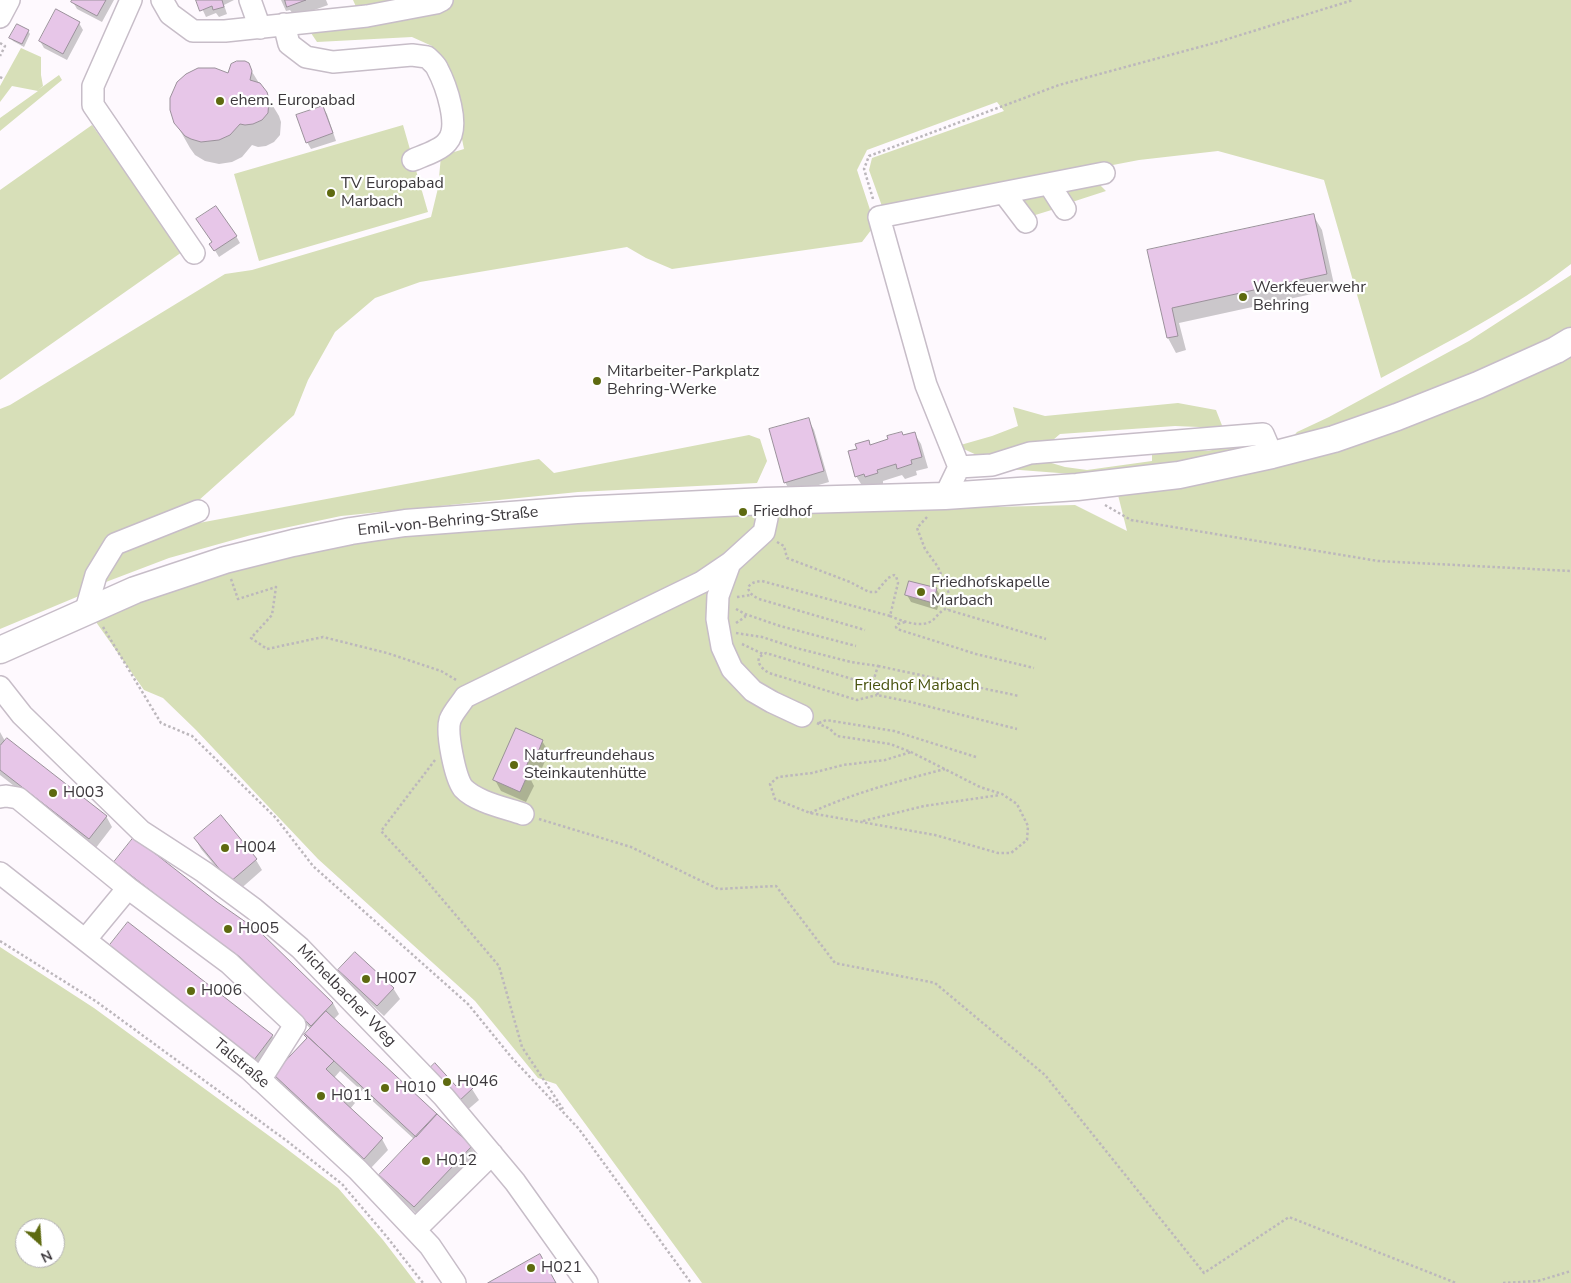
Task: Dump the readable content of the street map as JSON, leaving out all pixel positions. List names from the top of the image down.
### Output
{
  "streets": {
    "main road": ["Emil-von-Behring-Straße"],
    "street": ["Michelbacher Weg", "Talstraße"]
  },
  "parks": ["Friedhof Marbach"],
  "places": [
    "ehem. Europabad",
    "TV Europabad Marbach",
    "Werkfeuerwehr Behring",
    "Mitarbeiter-Parkplatz Behring-Werke",
    "Friedhof",
    "Friedhofskapelle Marbach",
    "Naturfreundehaus Steinkautenhütte",
    "H003",
    "H004",
    "H005",
    "H007",
    "H006",
    "H046",
    "H010",
    "H011",
    "H012",
    "H021"
  ],
  "north": "bottom right"
}
